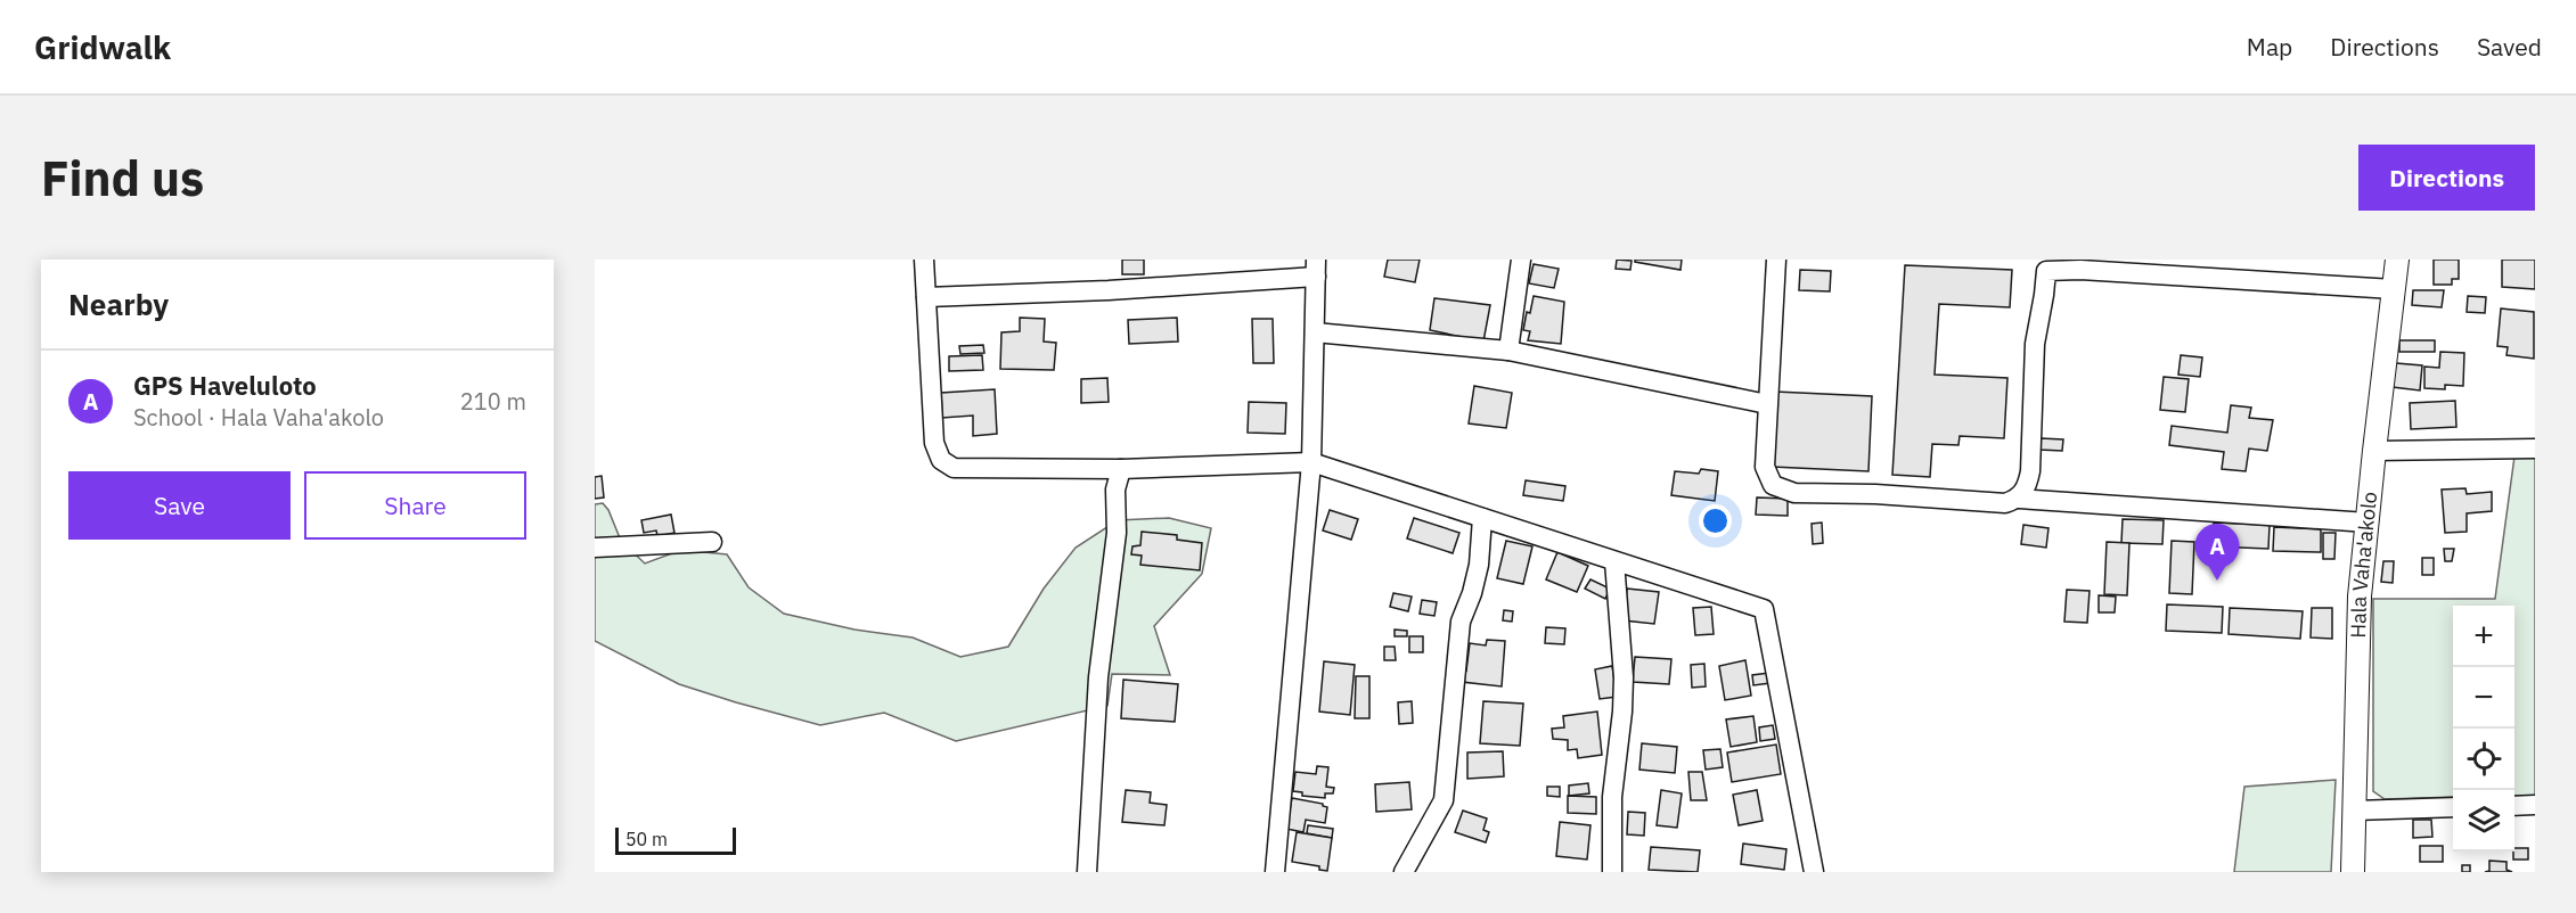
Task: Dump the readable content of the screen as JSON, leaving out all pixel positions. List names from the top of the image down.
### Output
{
  "streets": {
    "main road": ["Hala Vaha'akolo"]
  },
  "scale_bar": "50 m",
  "page": {
    "header": "Gridwalk",
    "nav": ["Map", "Directions", "Saved"],
    "buttons": [
      "Directions",
      ["Save", "Share"]
    ],
    "title": "Find us",
    "heading": "Nearby",
    "list": [
      {
        "mark": "A",
        "name": "GPS Haveluloto",
        "note": "School · Hala Vaha'akolo",
        "value": "210 m"
      }
    ],
    "pins": "A",
    "map_buttons": ["+", "−"],
    "scale": "50 m"
  }
}
